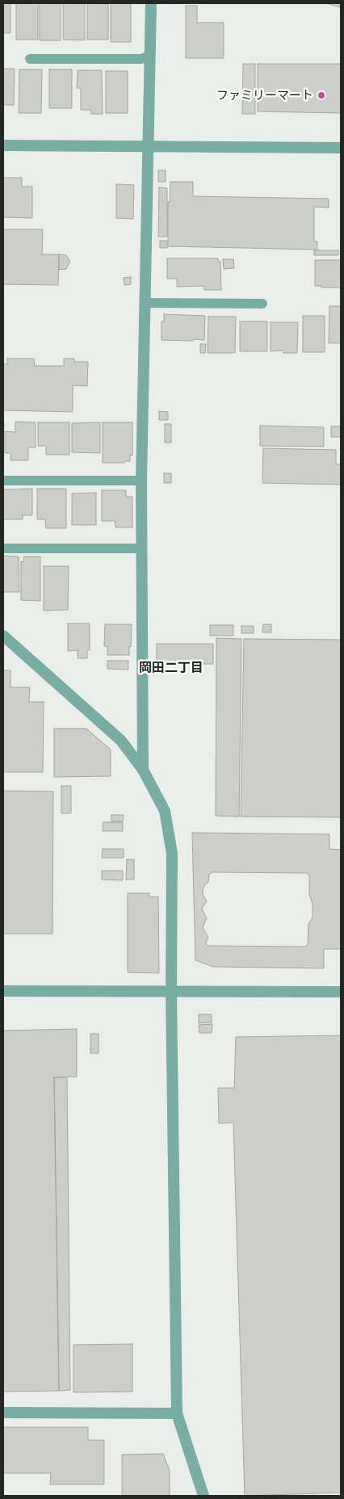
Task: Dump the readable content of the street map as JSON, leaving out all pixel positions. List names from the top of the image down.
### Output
{
  "districts": ["岡田二丁目"],
  "places": ["ファミリーマート"]
}
